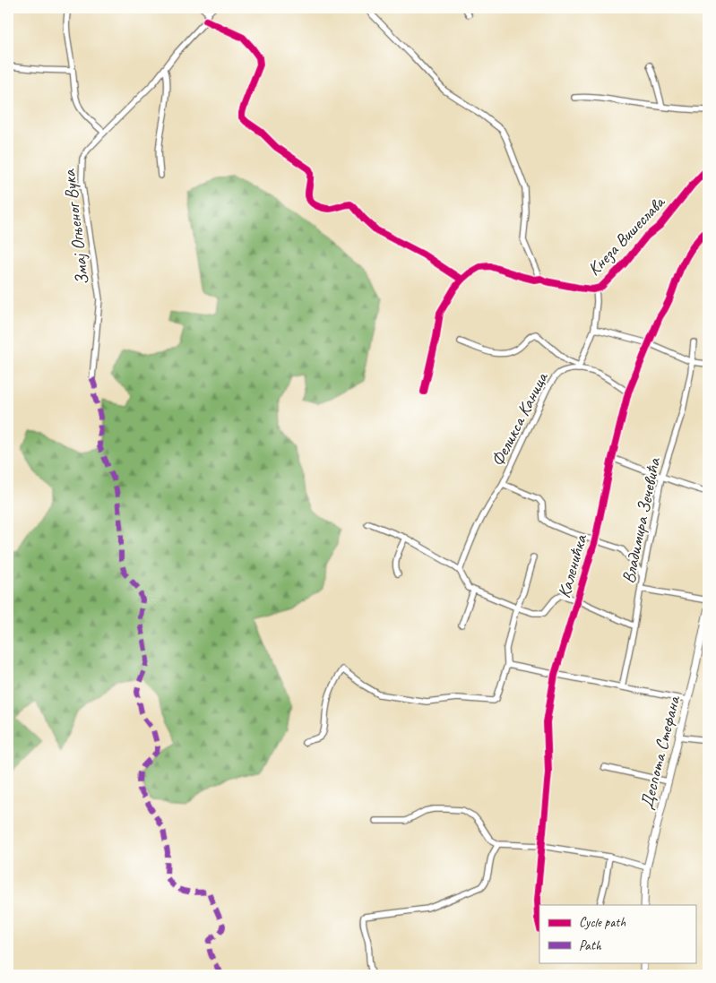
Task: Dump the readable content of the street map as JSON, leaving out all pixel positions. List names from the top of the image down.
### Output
{
  "streets": {
    "main road": ["Деспота Стефана"],
    "street": [
      "Змај Огњеног Вука",
      "Кнеза Вишеслава",
      "Феликса Каница",
      "Владимира Зечевића",
      "Каленићка"
    ]
  },
  "legend": ["Cycle path", "Path"]
}
